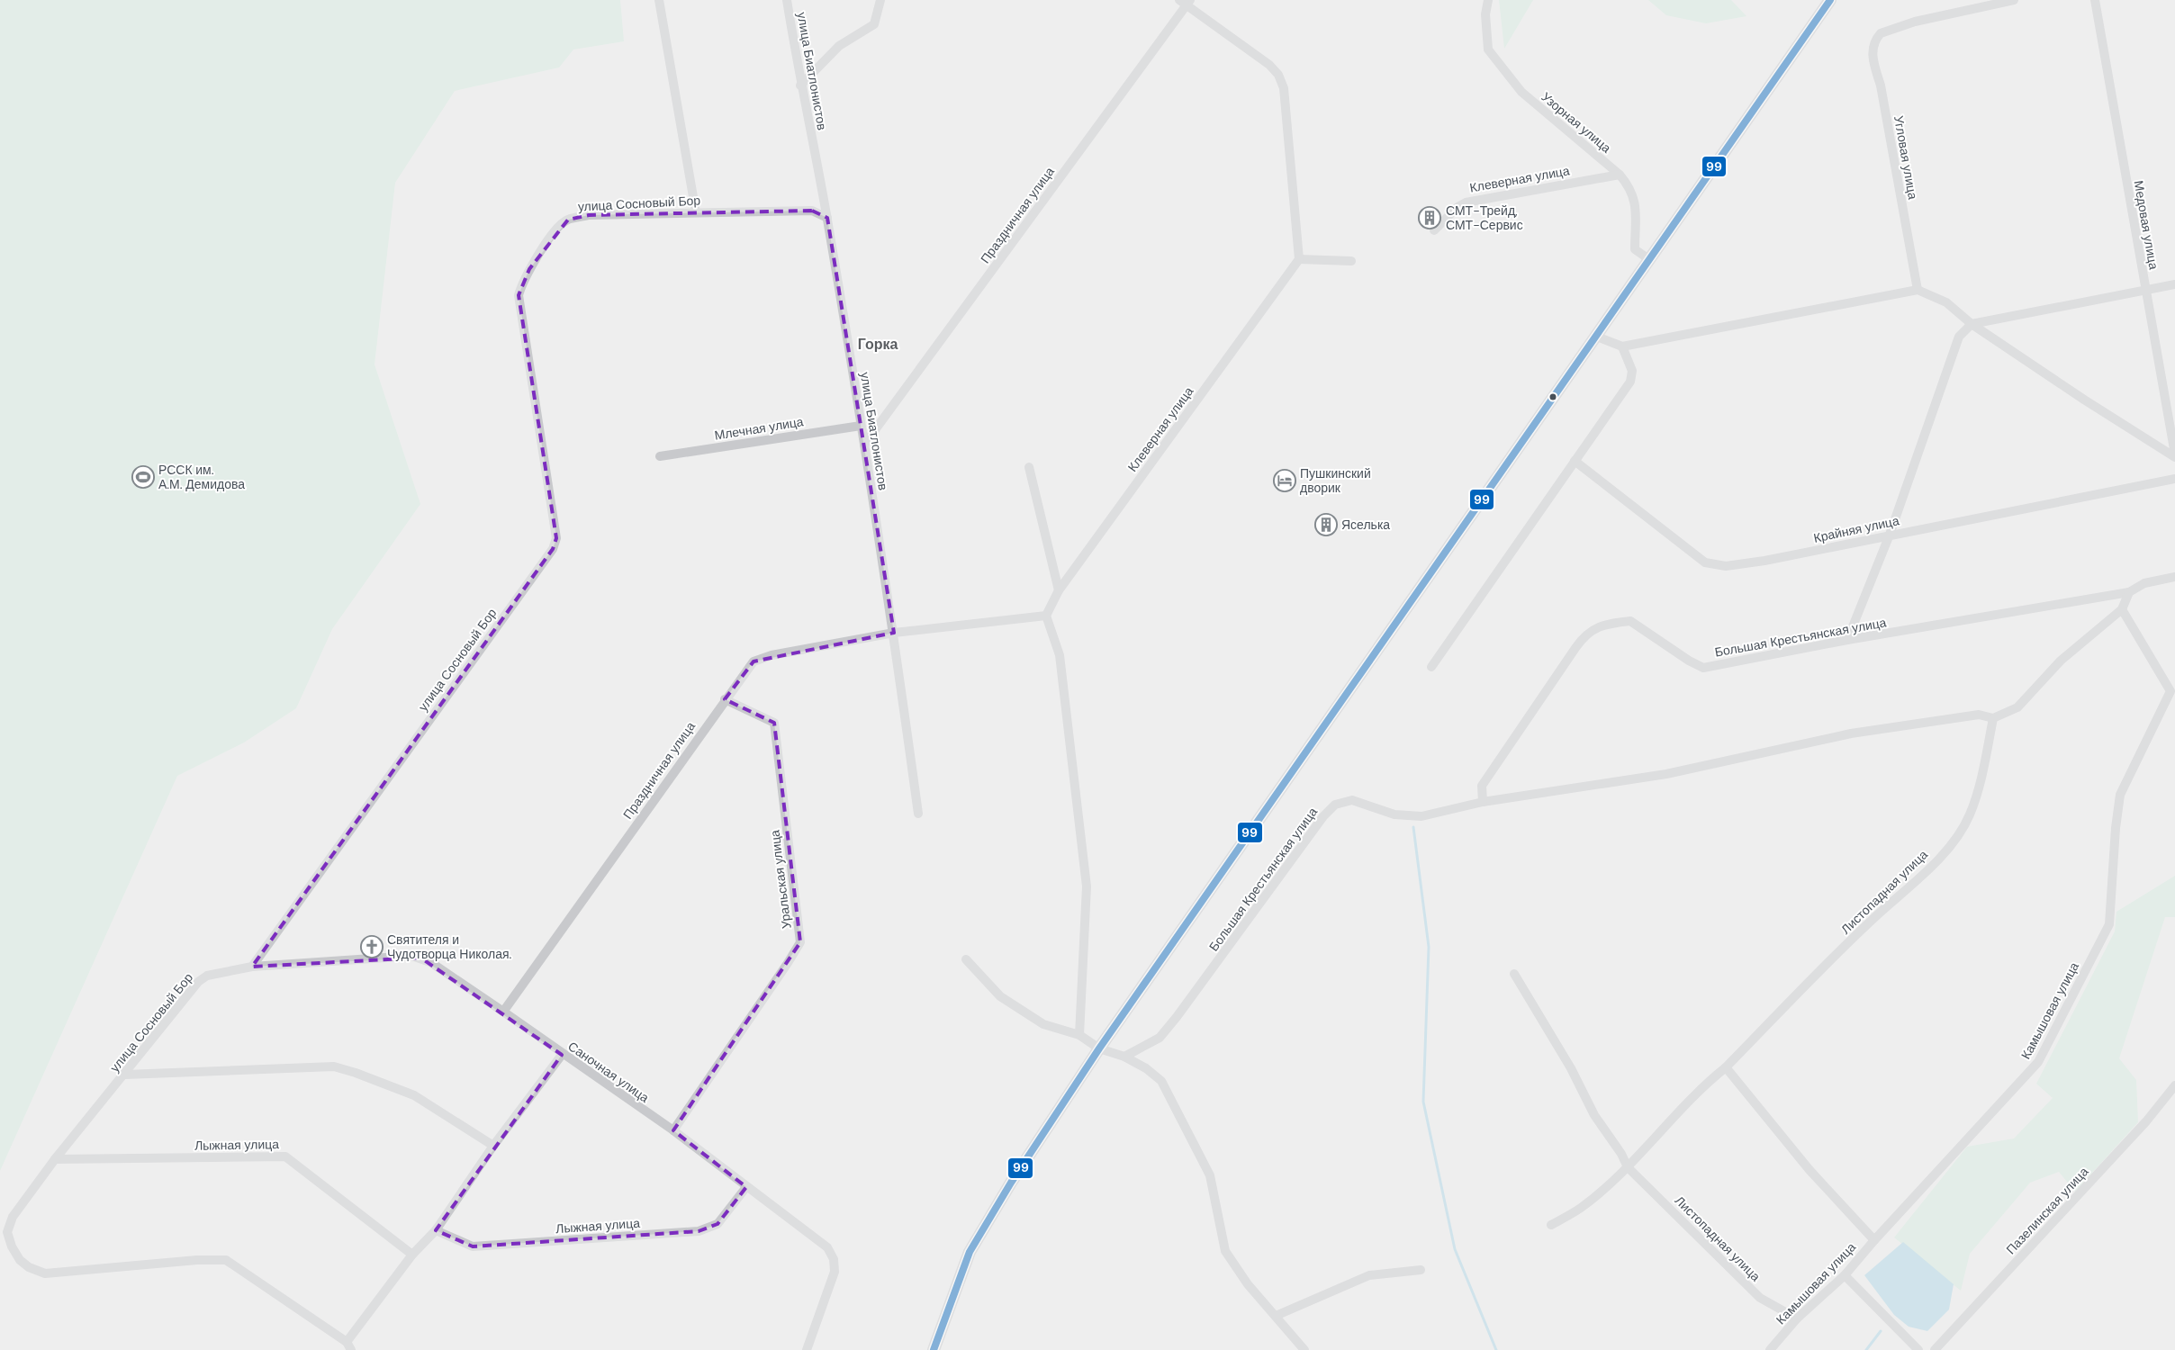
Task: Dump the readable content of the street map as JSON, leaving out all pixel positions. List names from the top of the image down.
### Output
{
  "streets": {
    "street": [
      "улица Биатлонистов",
      "Узорная улица",
      "Угловая улица",
      "Клеверная улица",
      "улица Сосновый Бор",
      "Праздничная улица",
      "Медовая улица",
      "Млечная улица",
      "Крайняя улица",
      "Большая Крестьянская улица",
      "Уральская улица",
      "Листопадная улица",
      "Камышовая улица",
      "Саночная улица",
      "Лыжная улица",
      "Пазелинская улица"
    ]
  },
  "crossings": [
    ["улица Биатлонистов", "улица Сосновый Бор"],
    ["улица Биатлонистов", "Праздничная улица"],
    ["улица Биатлонистов", "Млечная улица"],
    ["Узорная улица", "Клеверная улица"],
    ["Клеверная улица", "Праздничная улица"],
    ["улица Сосновый Бор", "Саночная улица"],
    ["улица Сосновый Бор", "Лыжная улица"],
    ["Праздничная улица", "Уральская улица"],
    ["Праздничная улица", "Саночная улица"],
    ["Большая Крестьянская улица", "Листопадная улица"],
    ["Уральская улица", "Саночная улица"],
    ["Листопадная улица", "Камышовая улица"],
    ["Саночная улица", "Лыжная улица"]
  ],
  "districts": ["Горка"],
  "places": {
    "building": ["СМТ-Трейд, СМТ-Сервис", "Яселька"],
    "sports": ["РССК им. А.М. Демидова"],
    "hotel": ["Пушкинский дворик"],
    "church": ["Святителя и Чудотворца Николая."]
  },
  "lines": ["transit line 99"]
}
